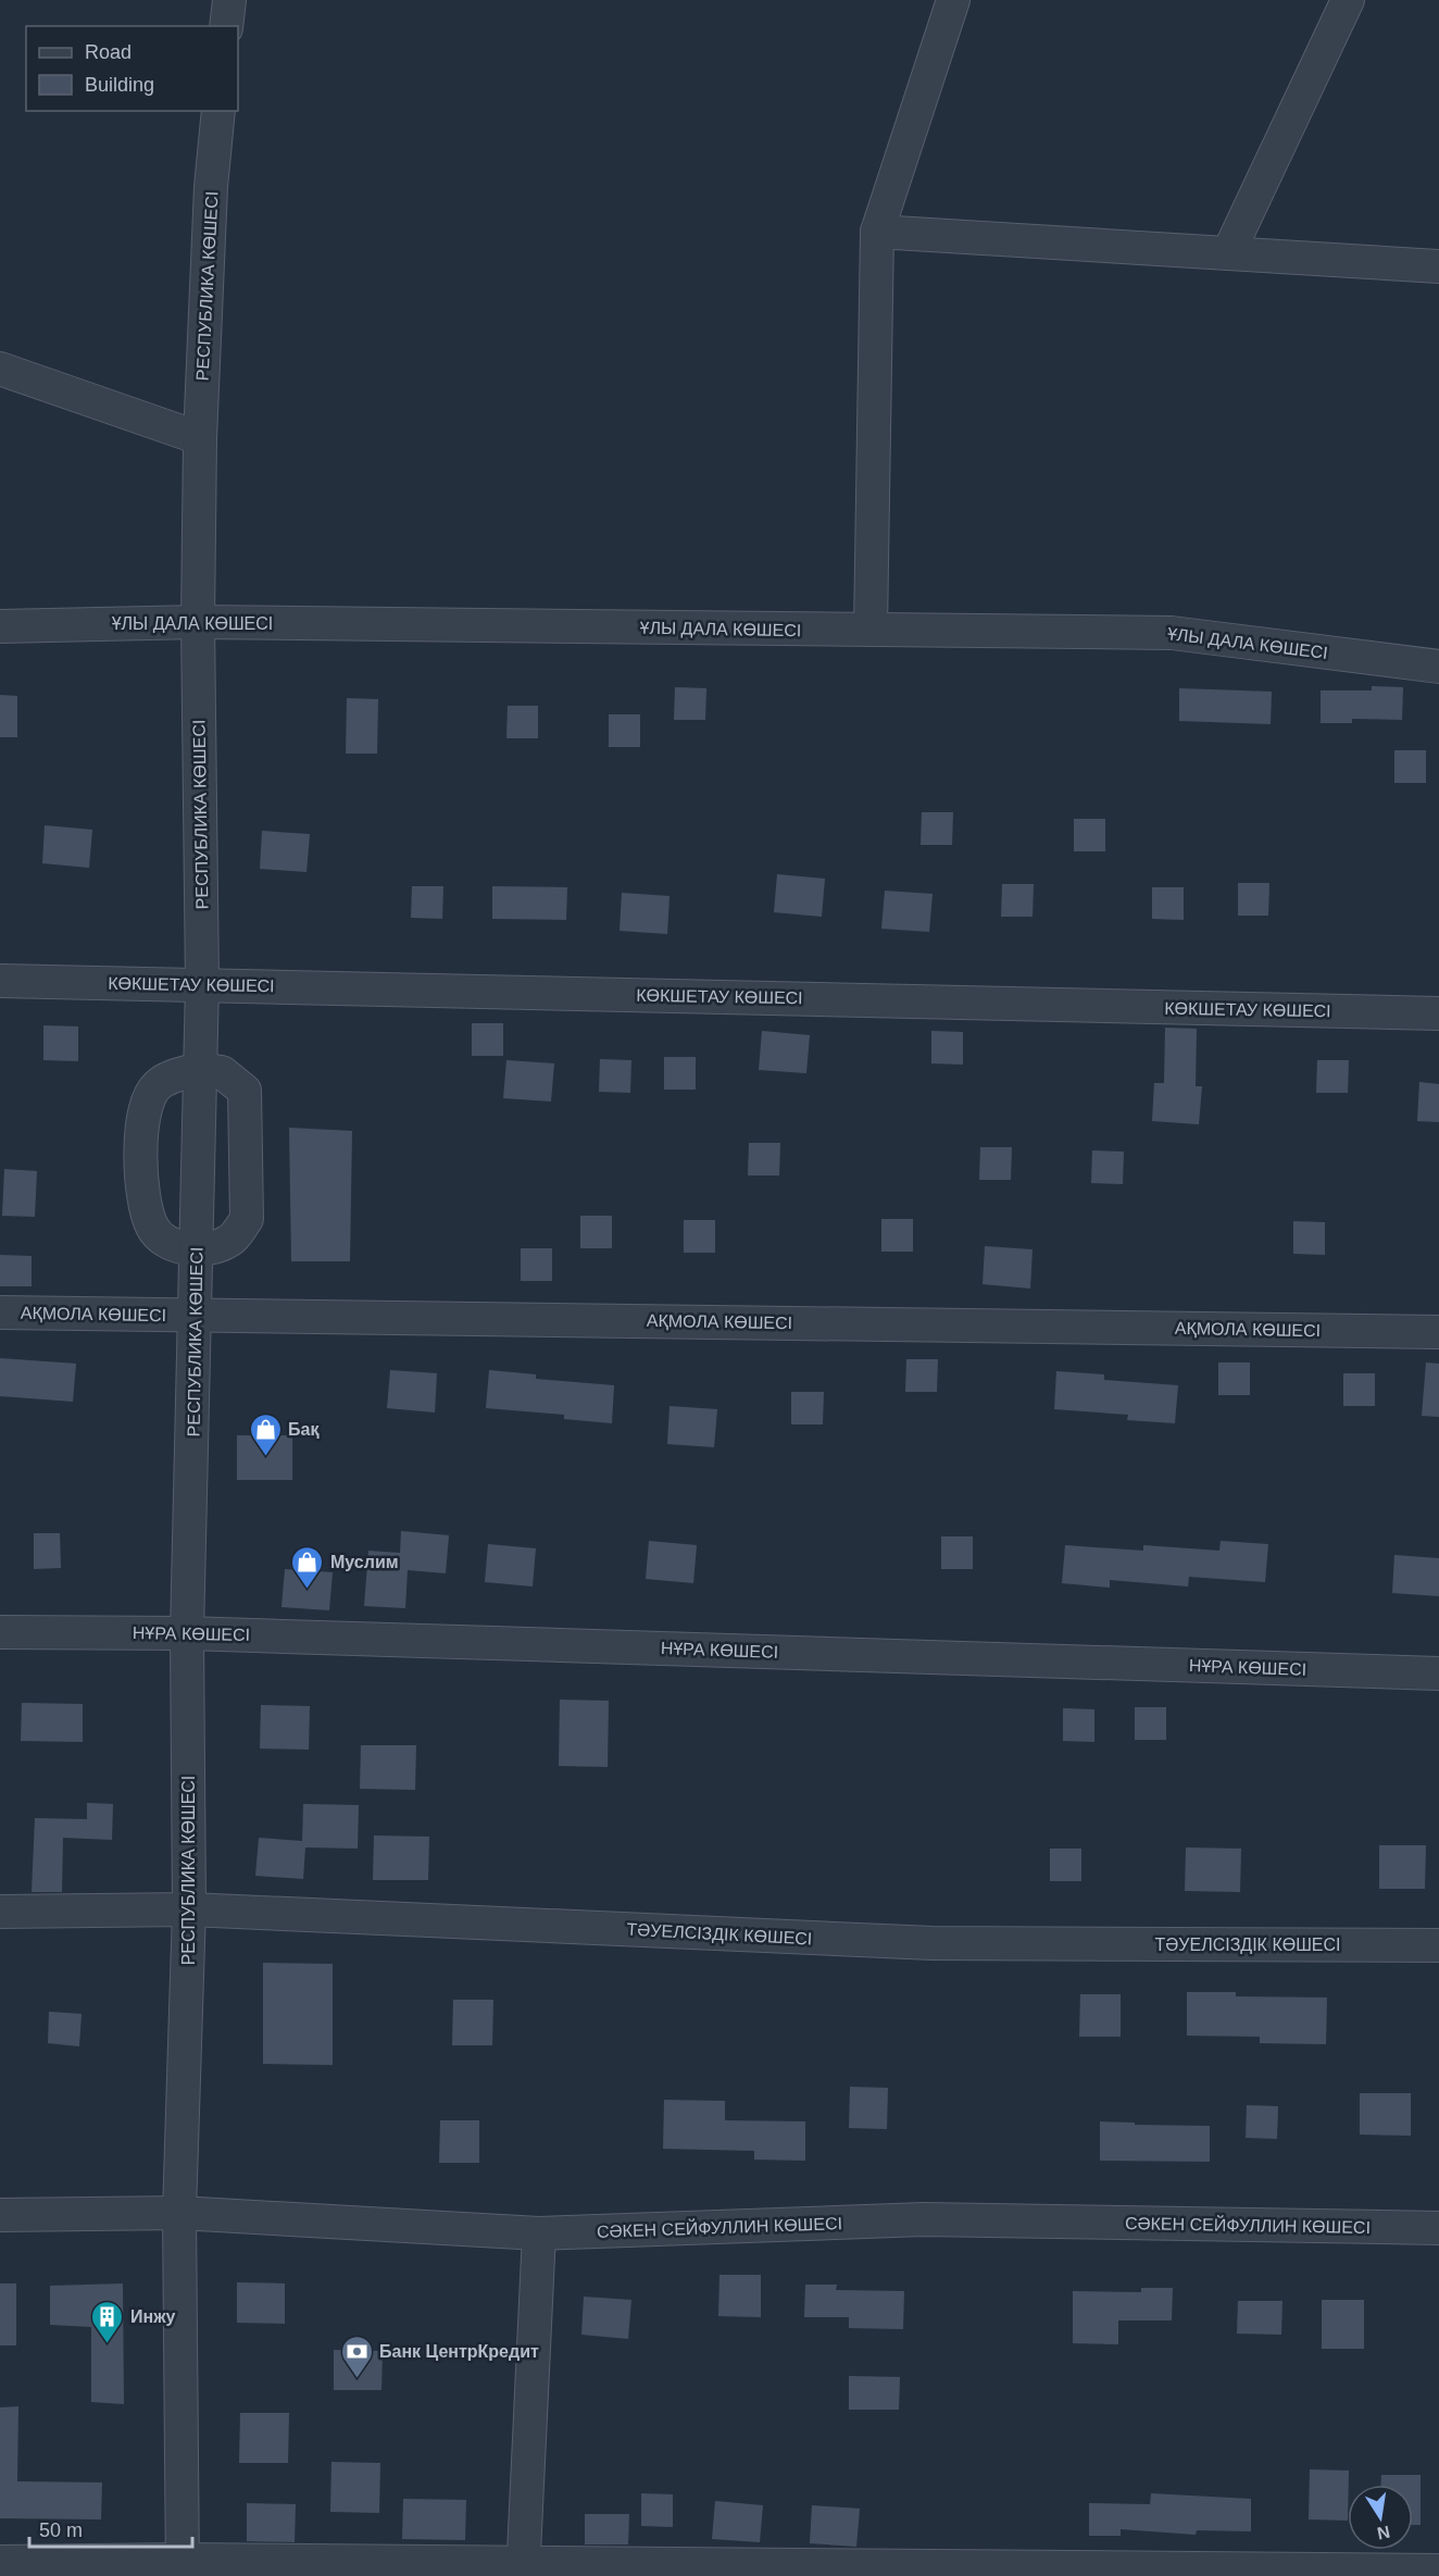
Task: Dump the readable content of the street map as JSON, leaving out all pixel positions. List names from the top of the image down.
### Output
{
  "streets": {
    "street": [
      "РЕСПУБЛИКА КӨШЕСІ",
      "ҰЛЫ ДАЛА КӨШЕСІ",
      "КӨКШЕТАУ КӨШЕСІ",
      "АҚМОЛА КӨШЕСІ",
      "НҰРА КӨШЕСІ",
      "ТӘУЕЛСІЗДІК КӨШЕСІ",
      "СӘКЕН СЕЙФУЛЛИН КӨШЕСІ"
    ]
  },
  "crossings": [
    ["РЕСПУБЛИКА КӨШЕСІ", "ҰЛЫ ДАЛА КӨШЕСІ"],
    ["РЕСПУБЛИКА КӨШЕСІ", "КӨКШЕТАУ КӨШЕСІ"],
    ["РЕСПУБЛИКА КӨШЕСІ", "АҚМОЛА КӨШЕСІ"],
    ["РЕСПУБЛИКА КӨШЕСІ", "НҰРА КӨШЕСІ"],
    ["РЕСПУБЛИКА КӨШЕСІ", "ТӘУЕЛСІЗДІК КӨШЕСІ"],
    ["РЕСПУБЛИКА КӨШЕСІ", "СӘКЕН СЕЙФУЛЛИН КӨШЕСІ"]
  ],
  "places": {
    "shop": ["Бақ", "Муслим"],
    "building": ["Инжу"],
    "bank": ["Банк ЦентрКредит"]
  },
  "legend": ["Road", "Building"],
  "scale_bar": "50 m",
  "north": "bottom"
}
